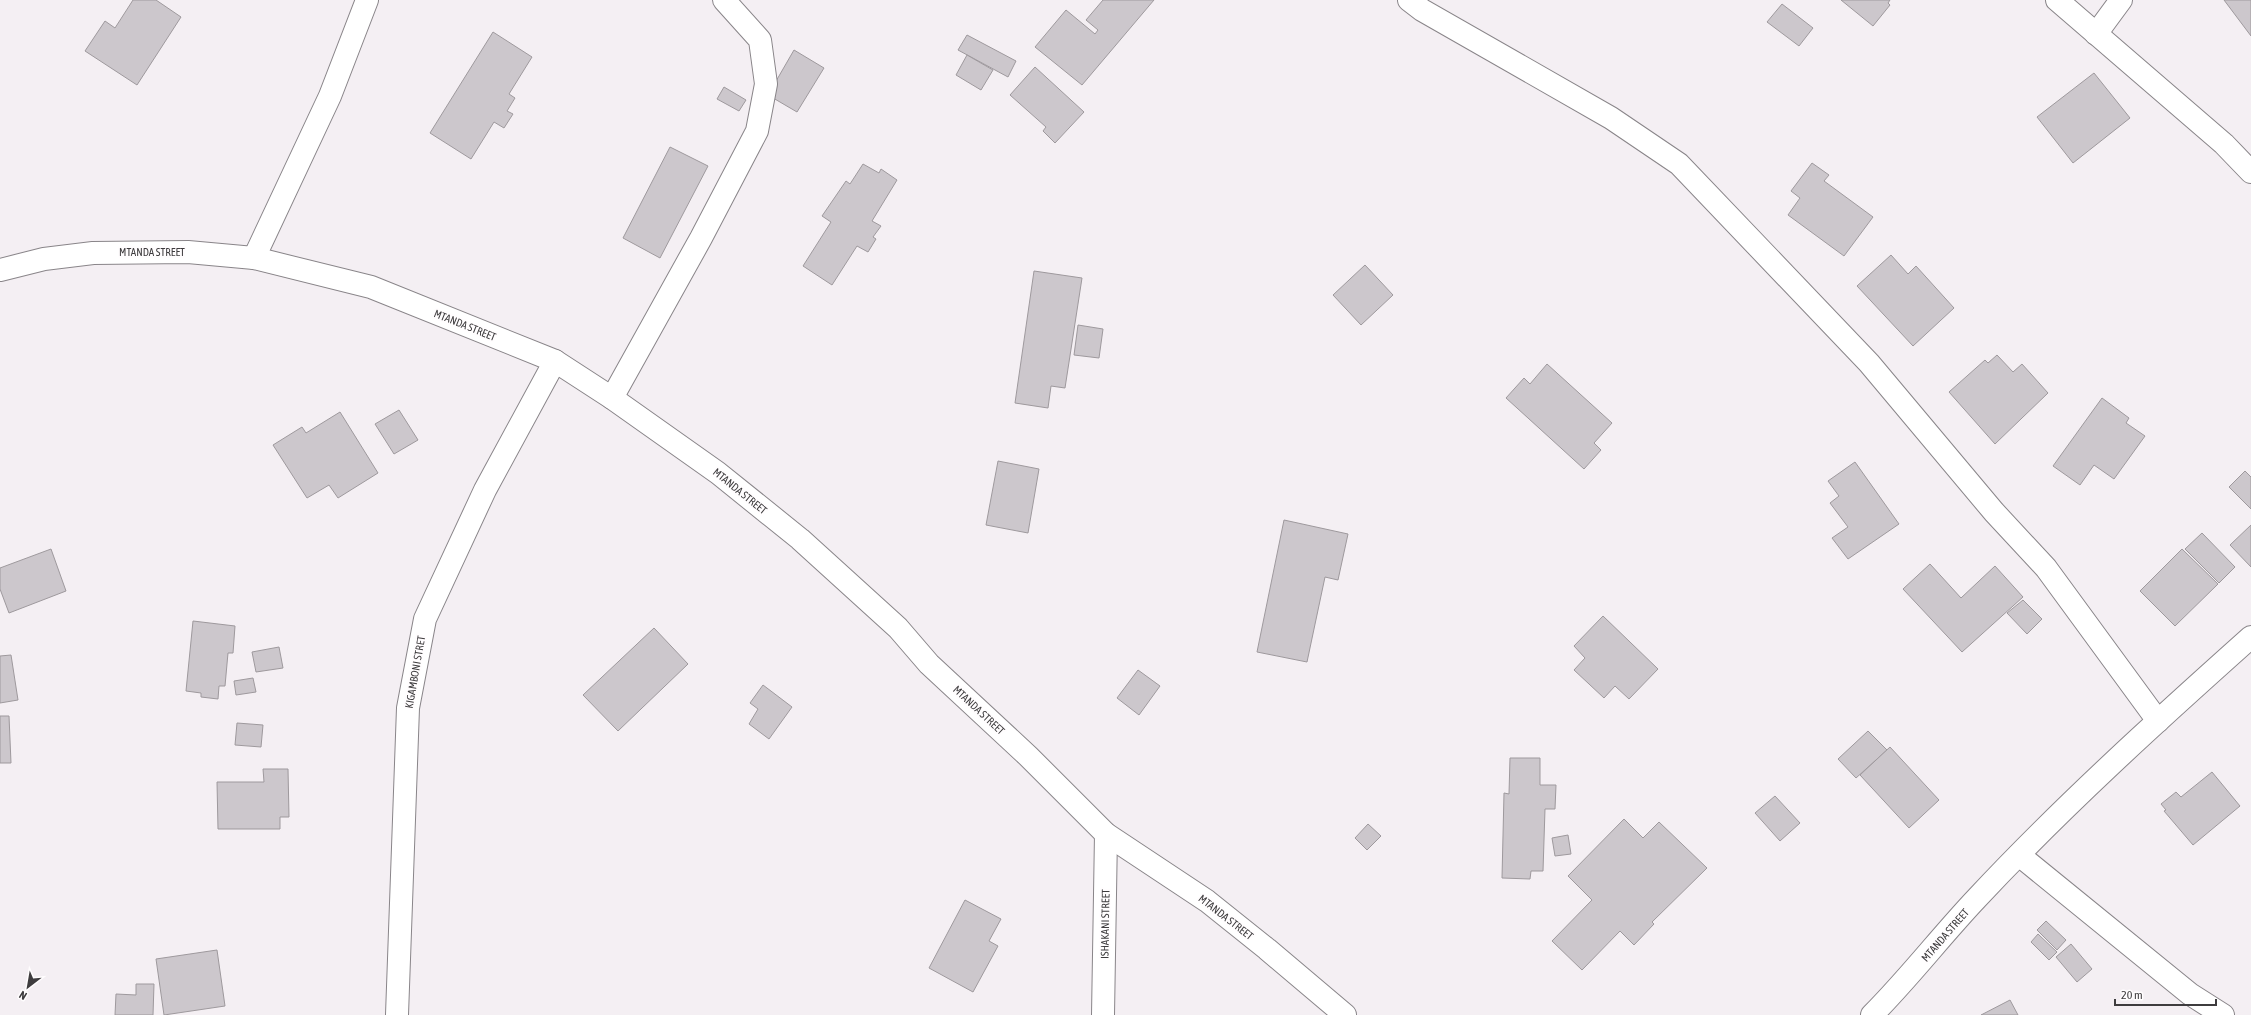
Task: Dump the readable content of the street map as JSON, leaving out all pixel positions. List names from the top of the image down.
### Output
{
  "streets": {
    "street": ["MTANDA STREET", "KIGAMBONI STRET", "ISHAKANI STREET"]
  },
  "crossings": [
    ["MTANDA STREET", "KIGAMBONI STRET"],
    ["MTANDA STREET", "ISHAKANI STREET"]
  ],
  "scale_bar": "20 m",
  "north": "bottom left"
}
